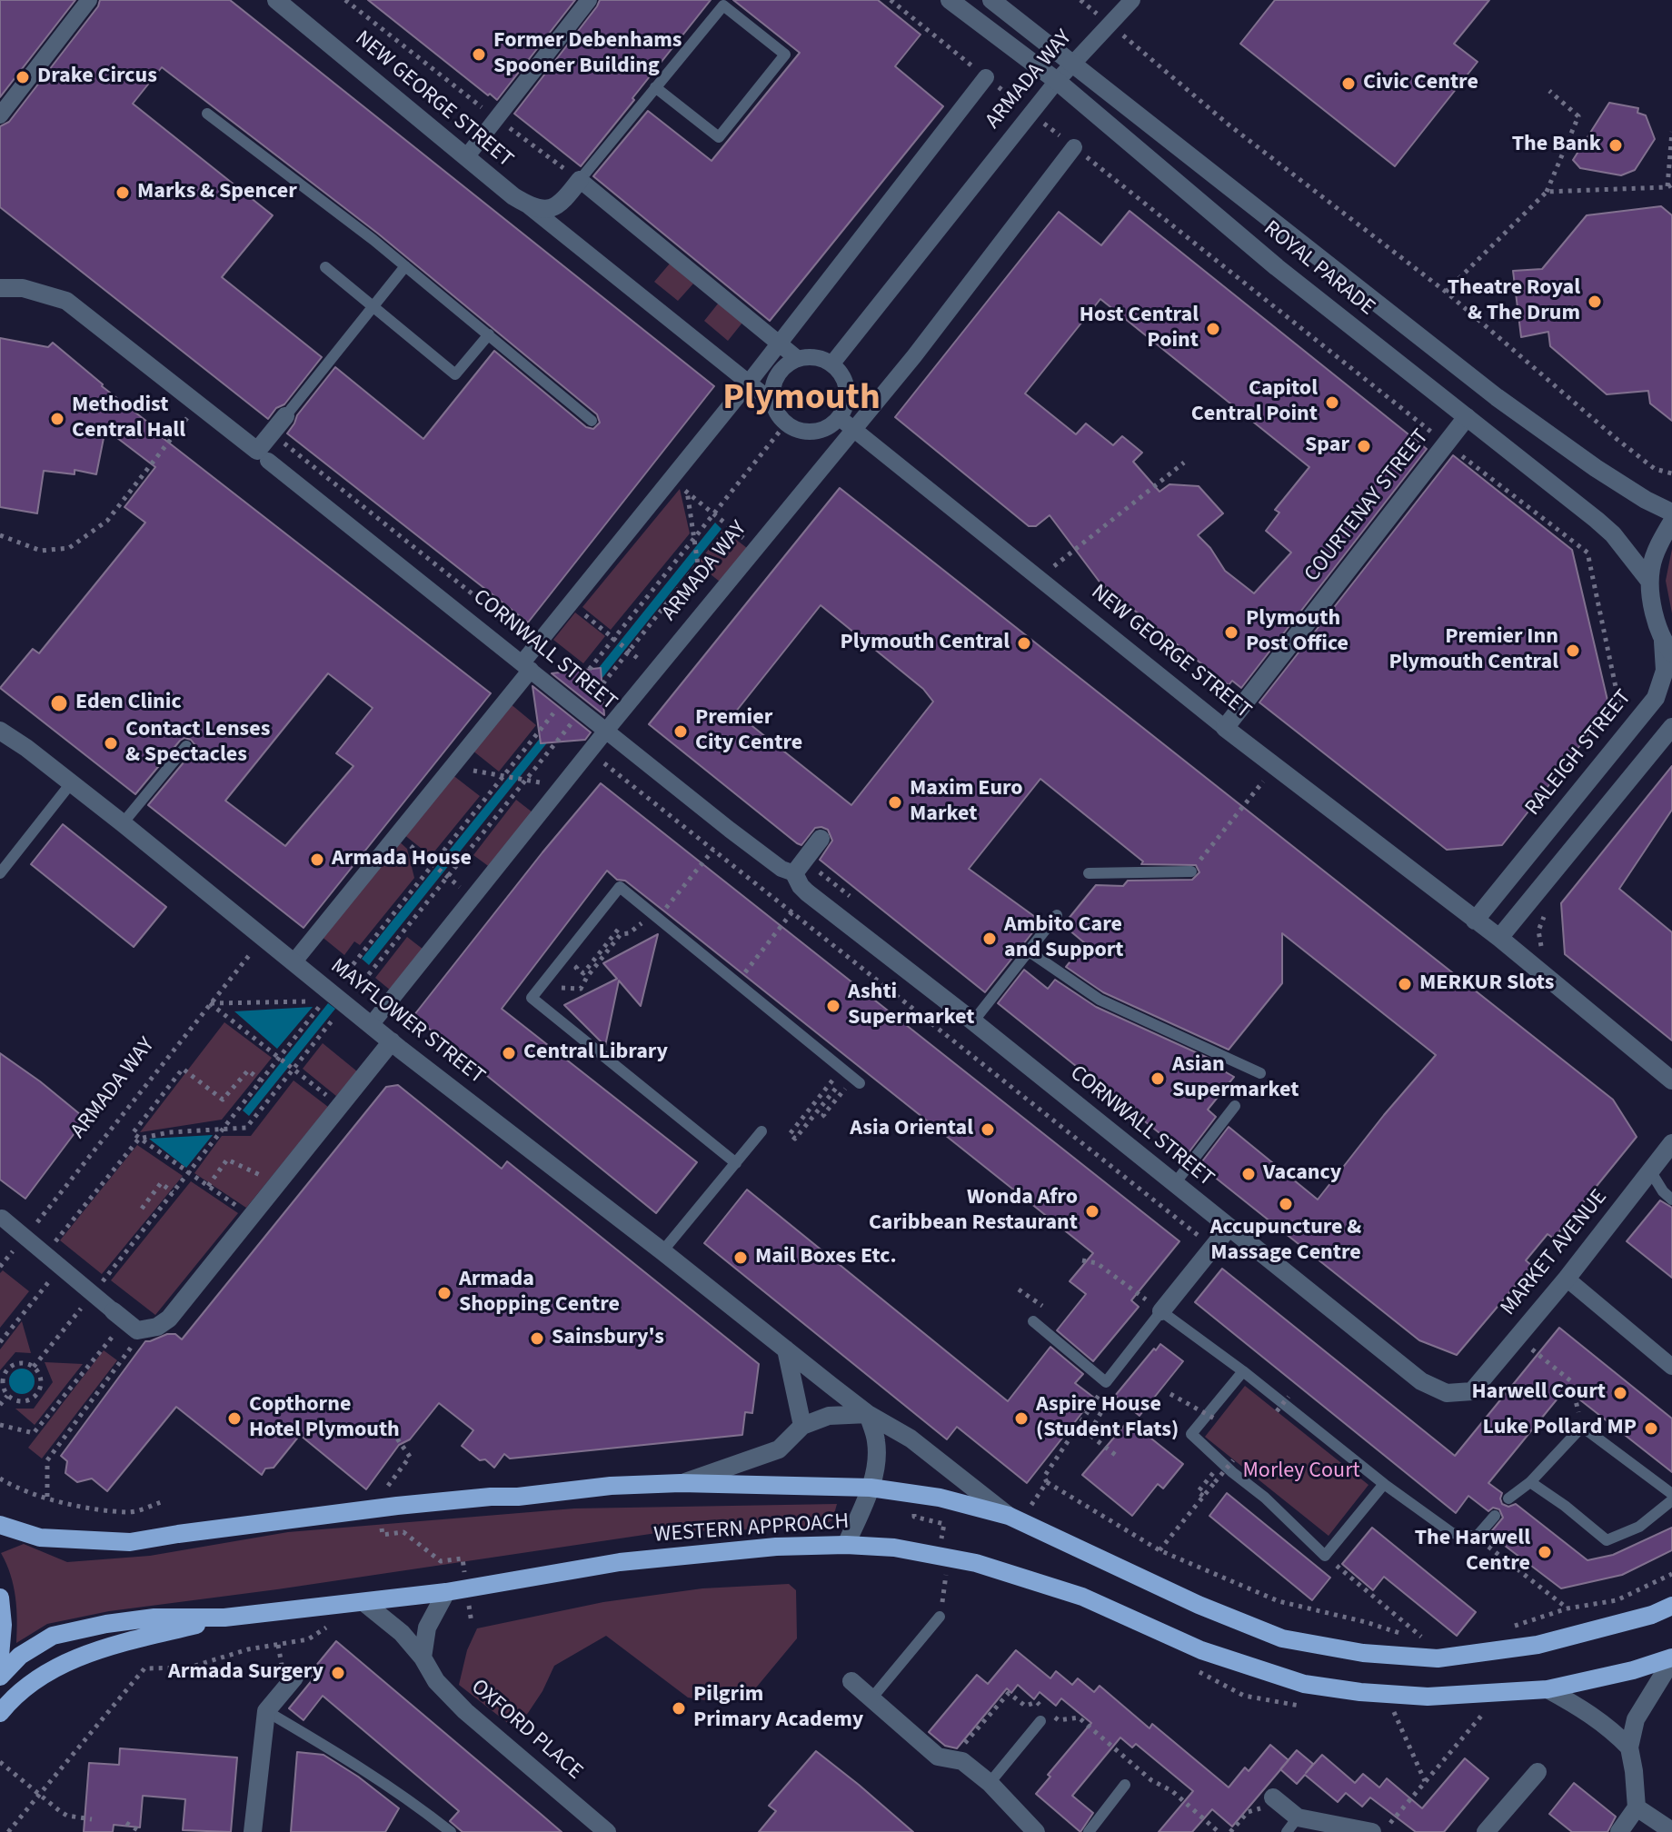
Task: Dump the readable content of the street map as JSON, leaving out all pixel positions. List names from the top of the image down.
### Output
{
  "streets": {
    "main road": ["WESTERN APPROACH"],
    "street": [
      "ARMADA WAY",
      "NEW GEORGE STREET",
      "ROYAL PARADE",
      "COURTENAY STREET",
      "CORNWALL STREET",
      "RALEIGH STREET",
      "MAYFLOWER STREET",
      "MARKET AVENUE",
      "OXFORD PLACE"
    ]
  },
  "crossings": [
    ["ARMADA WAY", "NEW GEORGE STREET"],
    ["ARMADA WAY", "ROYAL PARADE"],
    ["ARMADA WAY", "CORNWALL STREET"],
    ["ARMADA WAY", "MAYFLOWER STREET"],
    ["NEW GEORGE STREET", "COURTENAY STREET"],
    ["NEW GEORGE STREET", "RALEIGH STREET"],
    ["ROYAL PARADE", "COURTENAY STREET"],
    ["ROYAL PARADE", "RALEIGH STREET"],
    ["CORNWALL STREET", "MARKET AVENUE"],
    ["MAYFLOWER STREET", "WESTERN APPROACH"],
    ["WESTERN APPROACH", "OXFORD PLACE"]
  ],
  "districts": ["Plymouth"],
  "parks": ["Morley Court"],
  "places": [
    "Former Debenhams Spooner Building",
    "Drake Circus",
    "Civic Centre",
    "The Bank",
    "Marks & Spencer",
    "Theatre Royal & The Drum",
    "Host Central Point",
    "Capitol Central Point",
    "Methodist Central Hall",
    "Spar",
    "Plymouth Post Office",
    "Plymouth Central",
    "Premier Inn Plymouth Central",
    "Eden Clinic",
    "Premier City Centre",
    "Contact Lenses & Spectacles",
    "Maxim Euro Market",
    "Armada House",
    "Ambito Care and Support",
    "MERKUR Slots",
    "Ashti Supermarket",
    "Central Library",
    "Asian Supermarket",
    "Asia Oriental",
    "Vacancy",
    "Accupuncture & Massage Centre",
    "Wonda Afro Caribbean Restaurant",
    "Mail Boxes Etc.",
    "Armada Shopping Centre",
    "Sainsbury's",
    "Harwell Court",
    "Copthorne Hotel Plymouth",
    "Aspire House (Student Flats)",
    "Luke Pollard MP",
    "The Harwell Centre",
    "Armada Surgery",
    "Pilgrim Primary Academy"
  ]
}
